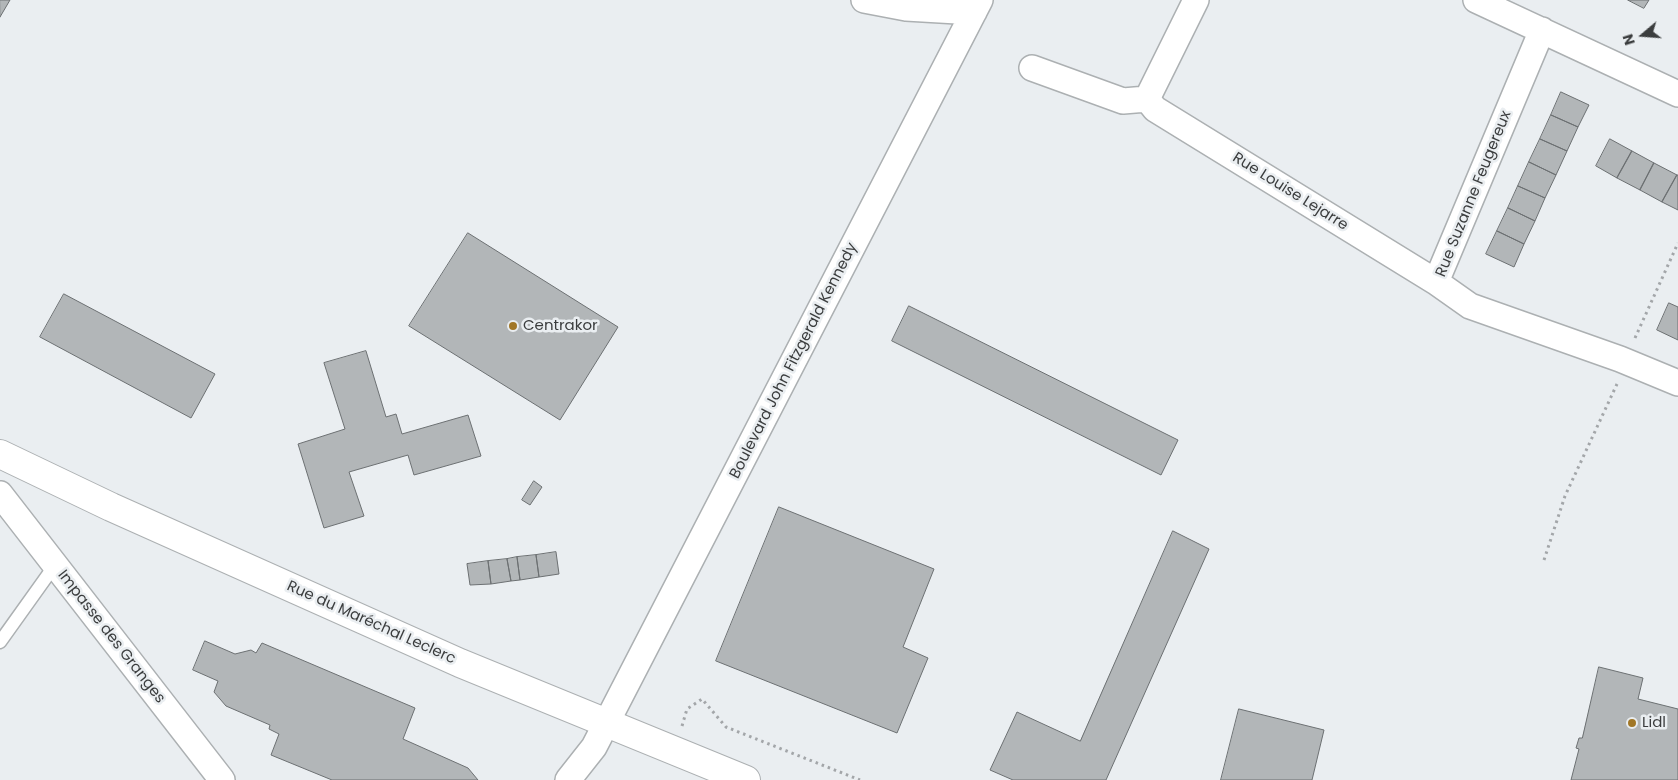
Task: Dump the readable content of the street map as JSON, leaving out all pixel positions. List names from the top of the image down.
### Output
{
  "streets": {
    "main road": ["Rue du Maréchal Leclerc"],
    "street": [
      "Rue Louise Lejarre",
      "Rue Suzanne Feugereux",
      "Boulevard John Fitzgerald Kennedy",
      "Impasse des Granges"
    ]
  },
  "crossings": [
    ["Rue Louise Lejarre", "Rue Suzanne Feugereux"],
    ["Boulevard John Fitzgerald Kennedy", "Rue du Maréchal Leclerc"]
  ],
  "places": ["Centrakor", "Lidl"],
  "north": "left"
}
